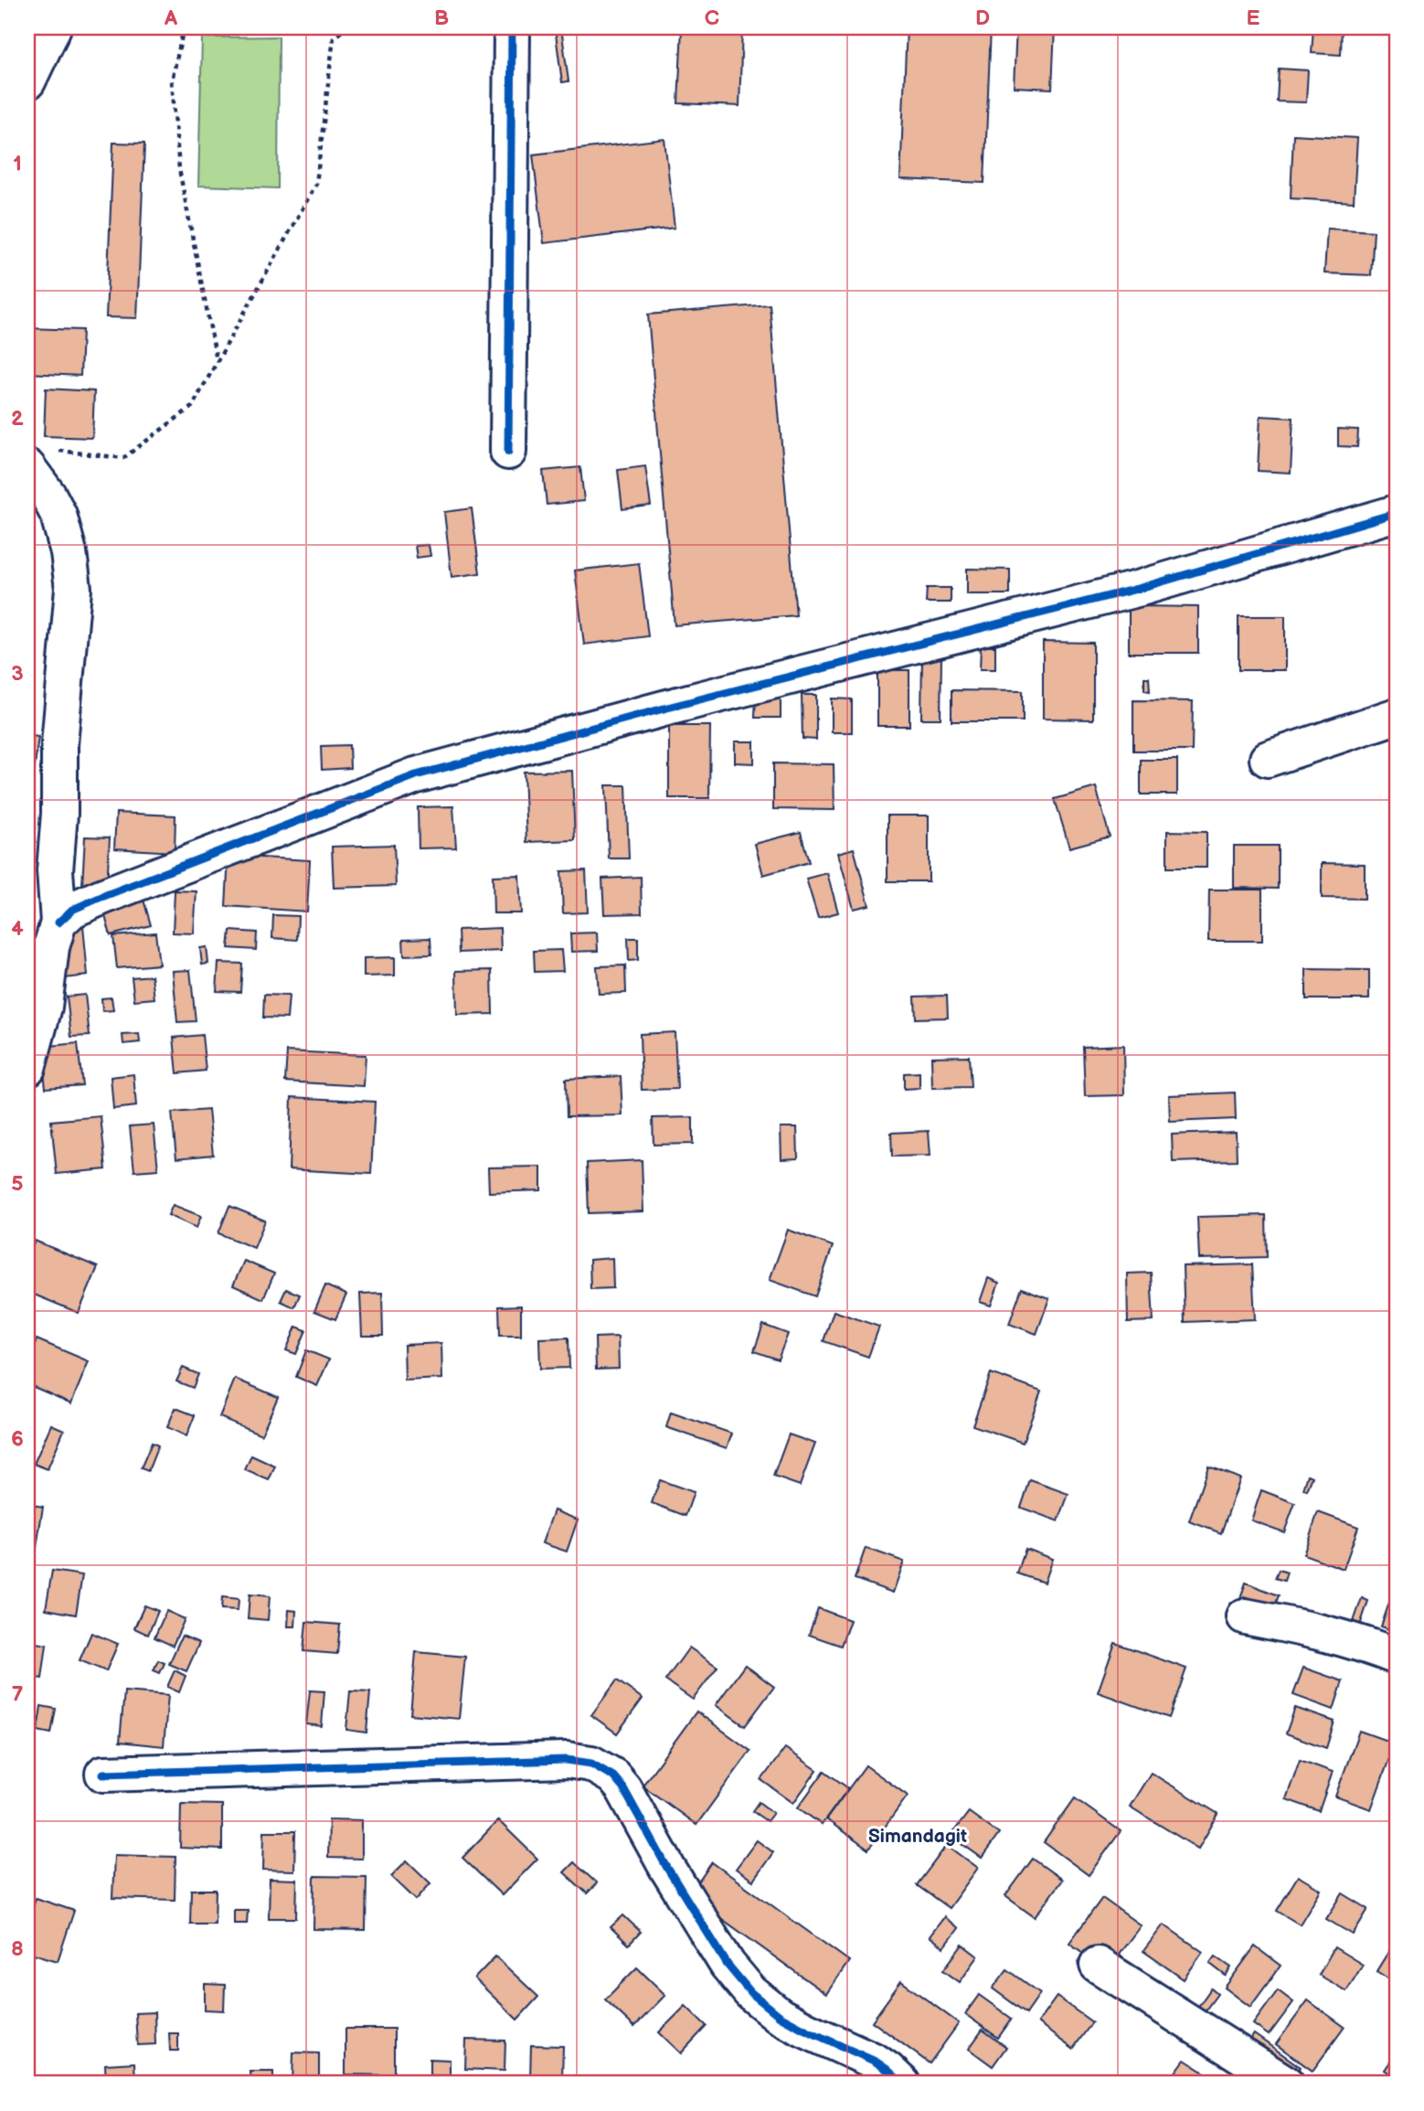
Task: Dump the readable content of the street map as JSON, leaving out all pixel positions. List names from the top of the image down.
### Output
{
  "districts": ["Simandagit"],
  "grid": {
    "columns": [
      "A",
      "B",
      "C",
      "D",
      "E"
    ],
    "rows": [
      "1",
      "2",
      "3",
      "4",
      "5",
      "6",
      "7",
      "8"
    ]
  }
}
